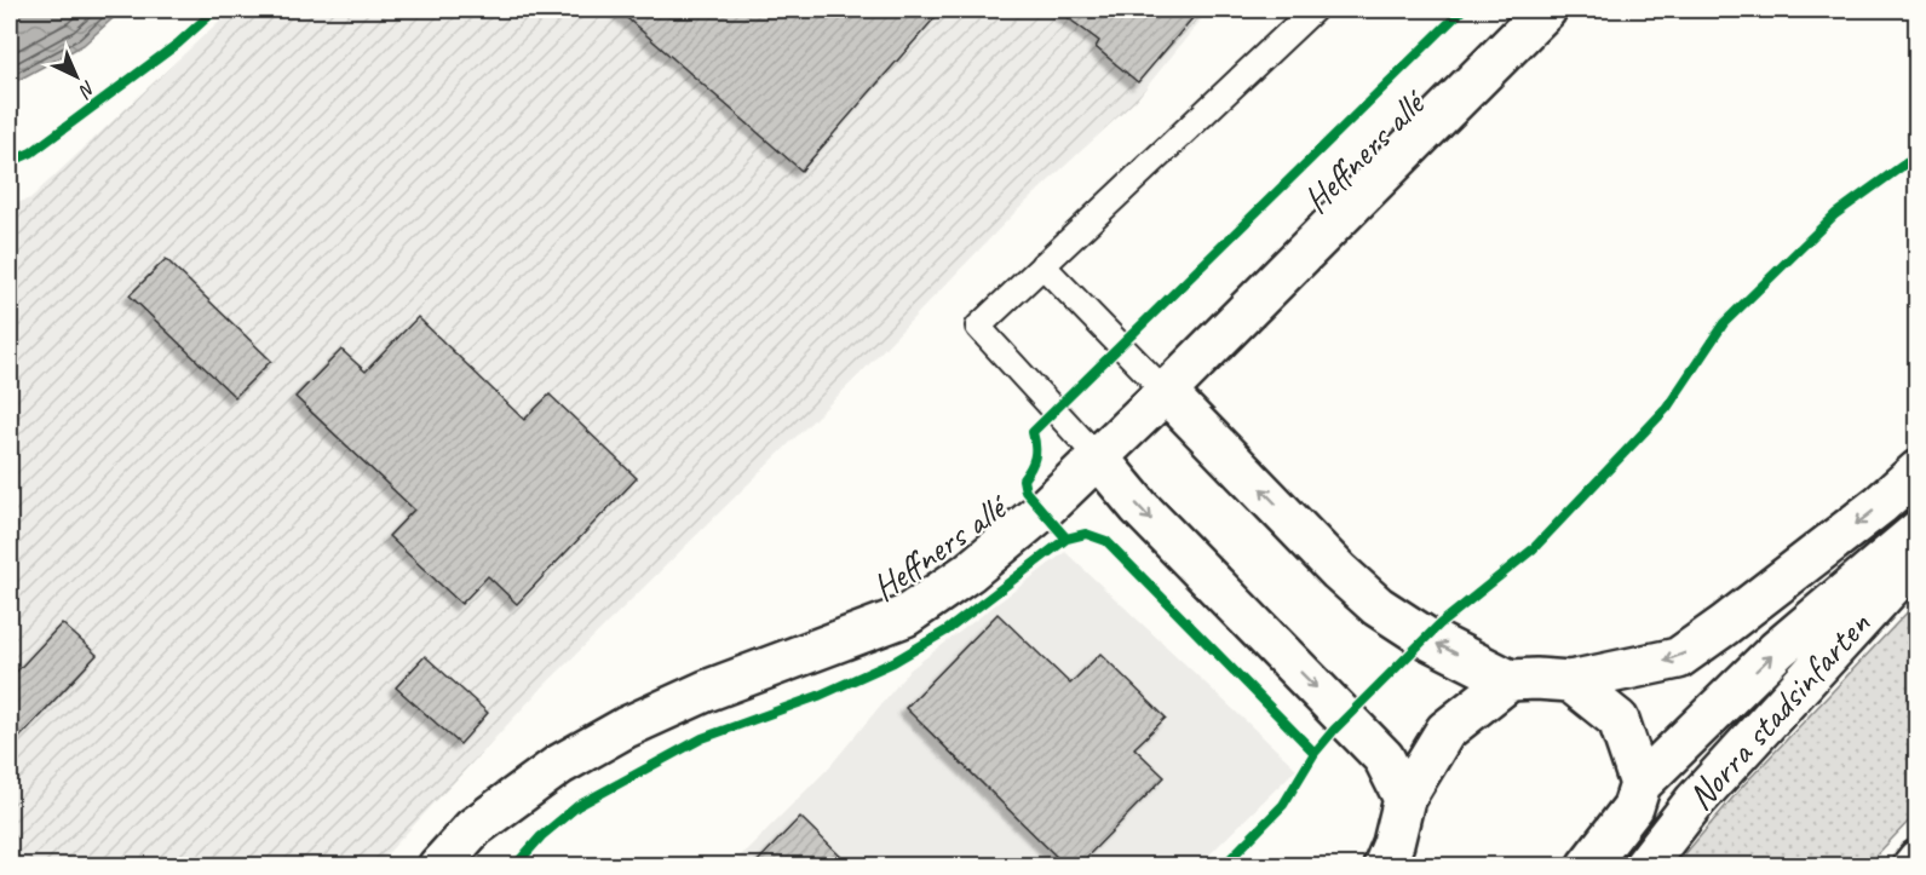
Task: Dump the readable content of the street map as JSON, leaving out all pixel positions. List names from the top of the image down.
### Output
{
  "streets": {
    "street": ["Heffners allé", "Norra stadsinfarten"]
  },
  "north": "bottom right"
}
